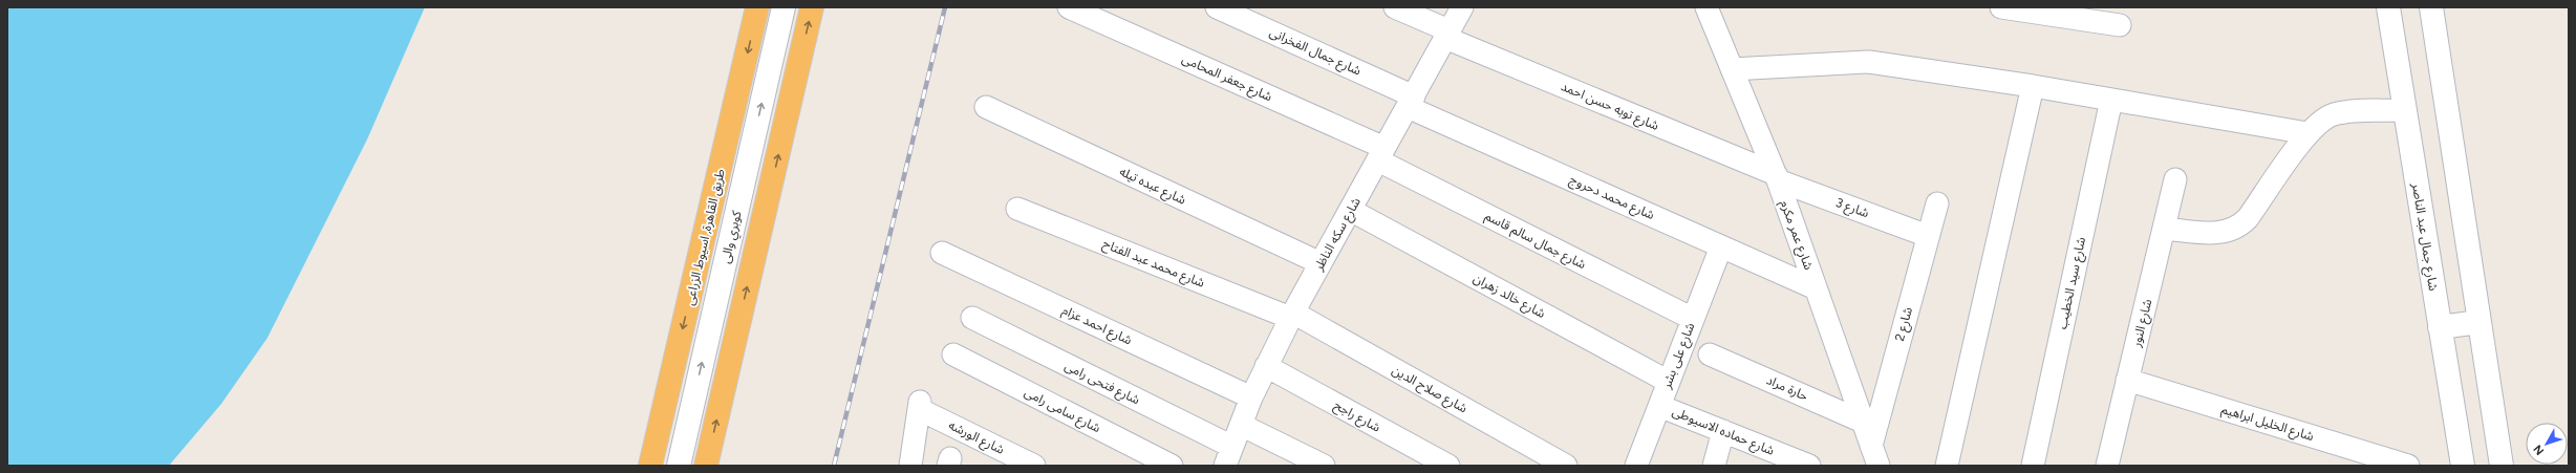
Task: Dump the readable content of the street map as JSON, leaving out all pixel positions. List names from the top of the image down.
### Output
{
  "streets": {
    "highway": ["طريق القاهرة, اسيوط الزراعى"],
    "street": [
      "شارع جمال الفخرانى",
      "شارع جعفر المحامى",
      "شارع توبه حسن احمد",
      "شارع عبده تيله",
      "شارع محمد دحروج",
      "شارع 3",
      "شارع سكه الناظر",
      "شارع عمر مكرم",
      "كوبري والى",
      "شارع جمال عبد الناصر",
      "شارع جمال سالم قاسم",
      "شارع محمد عبد الفتاح",
      "شارع سيد الخطيب",
      "شارع خالد زهران",
      "شارع النور",
      "شارع 2",
      "شارع احمد عزام",
      "شارع على بشر",
      "شارع فتحى رامى",
      "حارة مراد",
      "شارع صلاح الدين",
      "شارع سامى رامى",
      "شارع راجح",
      "شارع الخليل ابراهيم",
      "شارع حماده الاسيوطى",
      "شارع الورشه"
    ]
  },
  "crossings": [
    ["شارع جمال الفخرانى", "شارع محمد دحروج"],
    ["شارع جمال الفخرانى", "شارع سكه الناظر"],
    ["شارع جعفر المحامى", "شارع سكه الناظر"],
    ["شارع جعفر المحامى", "شارع جمال سالم قاسم"],
    ["شارع توبه حسن احمد", "شارع 3"],
    ["شارع توبه حسن احمد", "شارع سكه الناظر"],
    ["شارع توبه حسن احمد", "شارع عمر مكرم"],
    ["شارع عبده تيله", "شارع سكه الناظر"],
    ["شارع محمد دحروج", "شارع سكه الناظر"],
    ["شارع محمد دحروج", "شارع عمر مكرم"],
    ["شارع محمد دحروج", "شارع على بشر"],
    ["شارع 3", "شارع عمر مكرم"],
    ["شارع 3", "شارع 2"],
    ["شارع سكه الناظر", "شارع جمال سالم قاسم"],
    ["شارع سكه الناظر", "شارع محمد عبد الفتاح"],
    ["شارع سكه الناظر", "شارع خالد زهران"],
    ["شارع سكه الناظر", "شارع احمد عزام"],
    ["شارع سكه الناظر", "شارع فتحى رامى"],
    ["شارع سكه الناظر", "شارع صلاح الدين"],
    ["شارع سكه الناظر", "شارع راجح"],
    ["شارع عمر مكرم", "شارع 2"],
    ["شارع عمر مكرم", "حارة مراد"],
    ["شارع جمال سالم قاسم", "شارع على بشر"],
    ["شارع محمد عبد الفتاح", "شارع صلاح الدين"],
    ["شارع خالد زهران", "شارع على بشر"],
    ["شارع النور", "شارع الخليل ابراهيم"],
    ["شارع على بشر", "شارع حماده الاسيوطى"]
  ],
  "one_way": ["كوبري والى"],
  "north": "bottom left"
}
